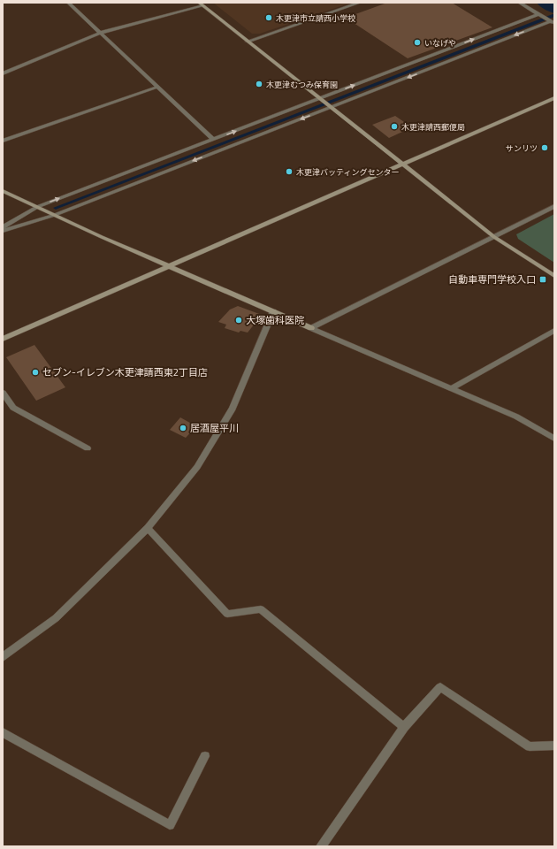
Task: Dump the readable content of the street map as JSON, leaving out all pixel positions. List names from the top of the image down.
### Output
{
  "places": {
    "other": [
      "木更津市立請西小学校",
      "いなげや",
      "木更津むつみ保育園",
      "木更津請西郵便局",
      "サンリツ",
      "木更津バッティングセンター",
      "大塚歯科医院",
      "セブン-イレブン木更津請西東2丁目店",
      "居酒屋平川"
    ],
    "transit": ["自動車専門学校入口"]
  }
}
